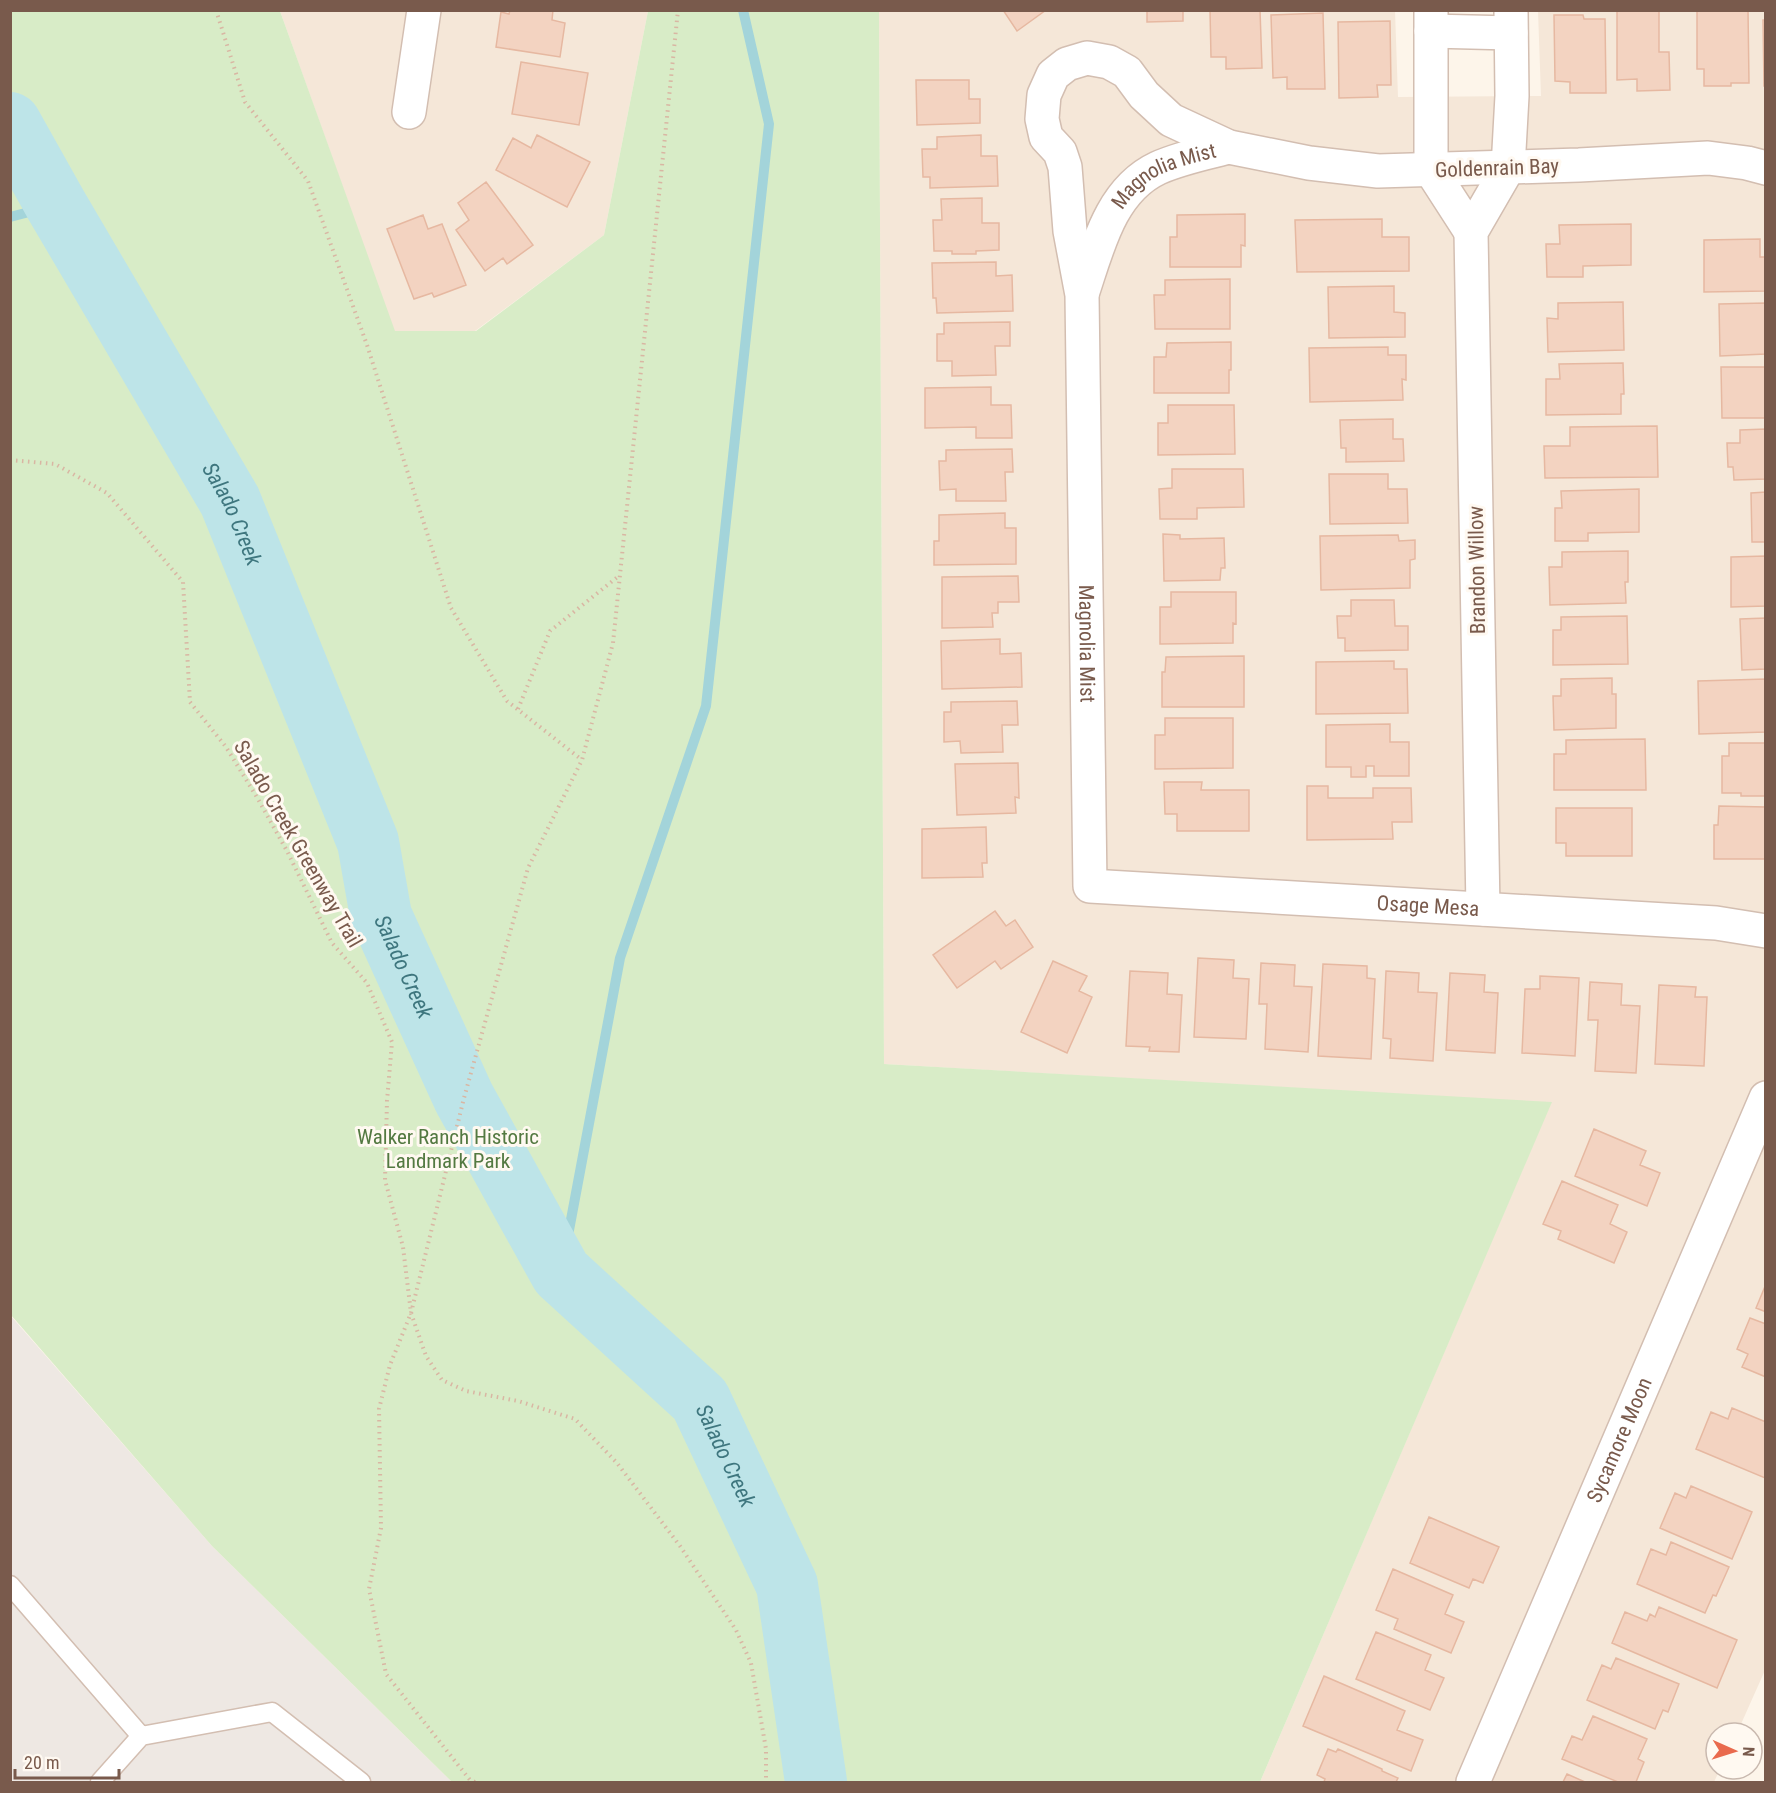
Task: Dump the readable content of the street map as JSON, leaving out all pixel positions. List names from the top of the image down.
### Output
{
  "streets": {
    "street": [
      "Goldenrain Bay",
      "Magnolia Mist",
      "Brandon Willow",
      "Osage Mesa",
      "Sycamore Moon"
    ],
    "path": ["Salado Creek Greenway Trail"]
  },
  "crossings": [
    ["Goldenrain Bay", "Magnolia Mist"],
    ["Magnolia Mist", "Osage Mesa"],
    ["Brandon Willow", "Osage Mesa"]
  ],
  "water": ["Salado Creek"],
  "parks": ["Walker Ranch Historic Landmark Park"],
  "scale_bar": "20 m",
  "north": "right"
}
